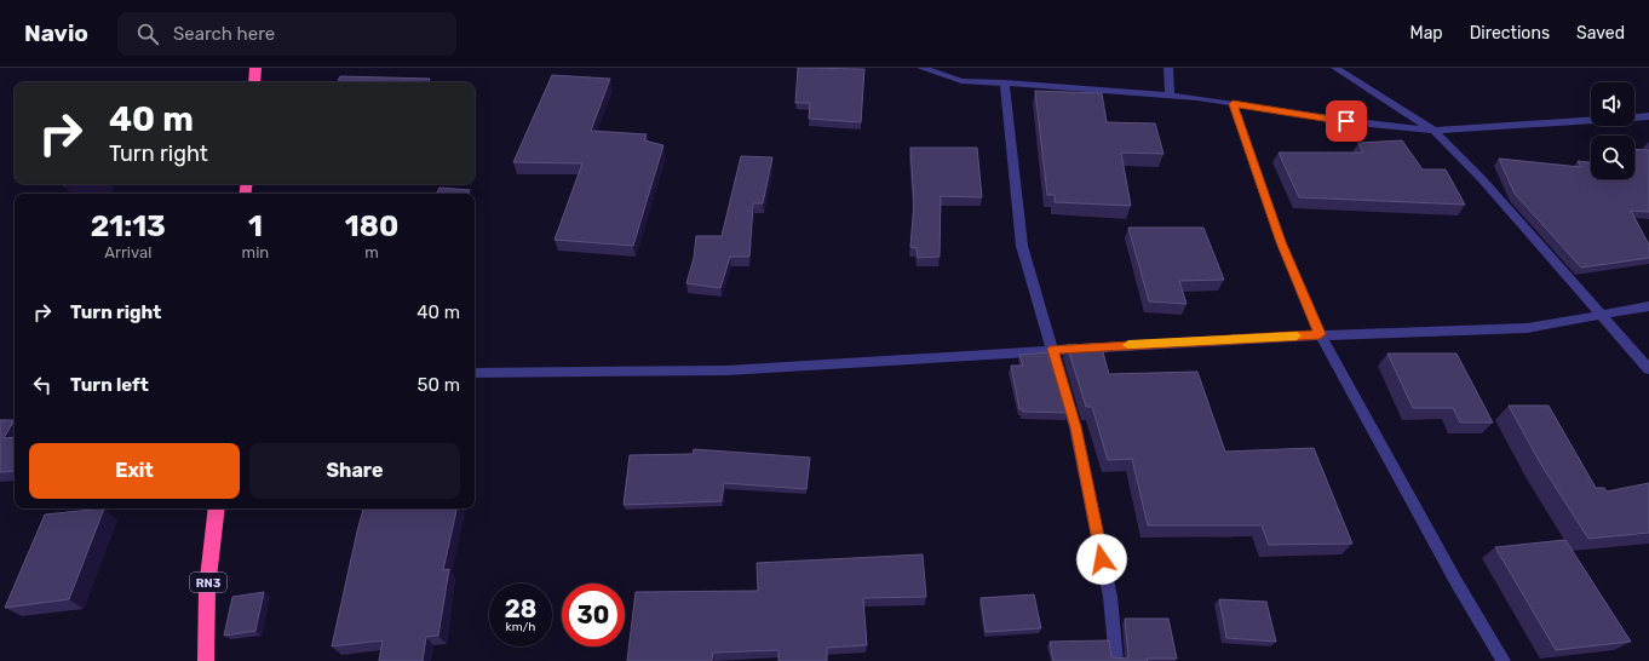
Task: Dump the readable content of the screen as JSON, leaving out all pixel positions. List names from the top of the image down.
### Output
{
  "streets": {
    "highway": ["RN3"]
  },
  "page": {
    "header": "Navio",
    "search": "Search here",
    "nav": ["Map", "Directions", "Saved"],
    "turn": ["40 m", "Turn right"],
    "eta": [
      "21:13",
      "Arrival",
      "1",
      "min",
      "180",
      "m"
    ],
    "list": [
      {
        "name": "Turn right",
        "value": "40 m"
      },
      {
        "name": "Turn left",
        "value": "50 m"
      }
    ],
    "buttons": ["Exit", "Share"],
    "speed": "28 km/h",
    "limit": "30"
  }
}
